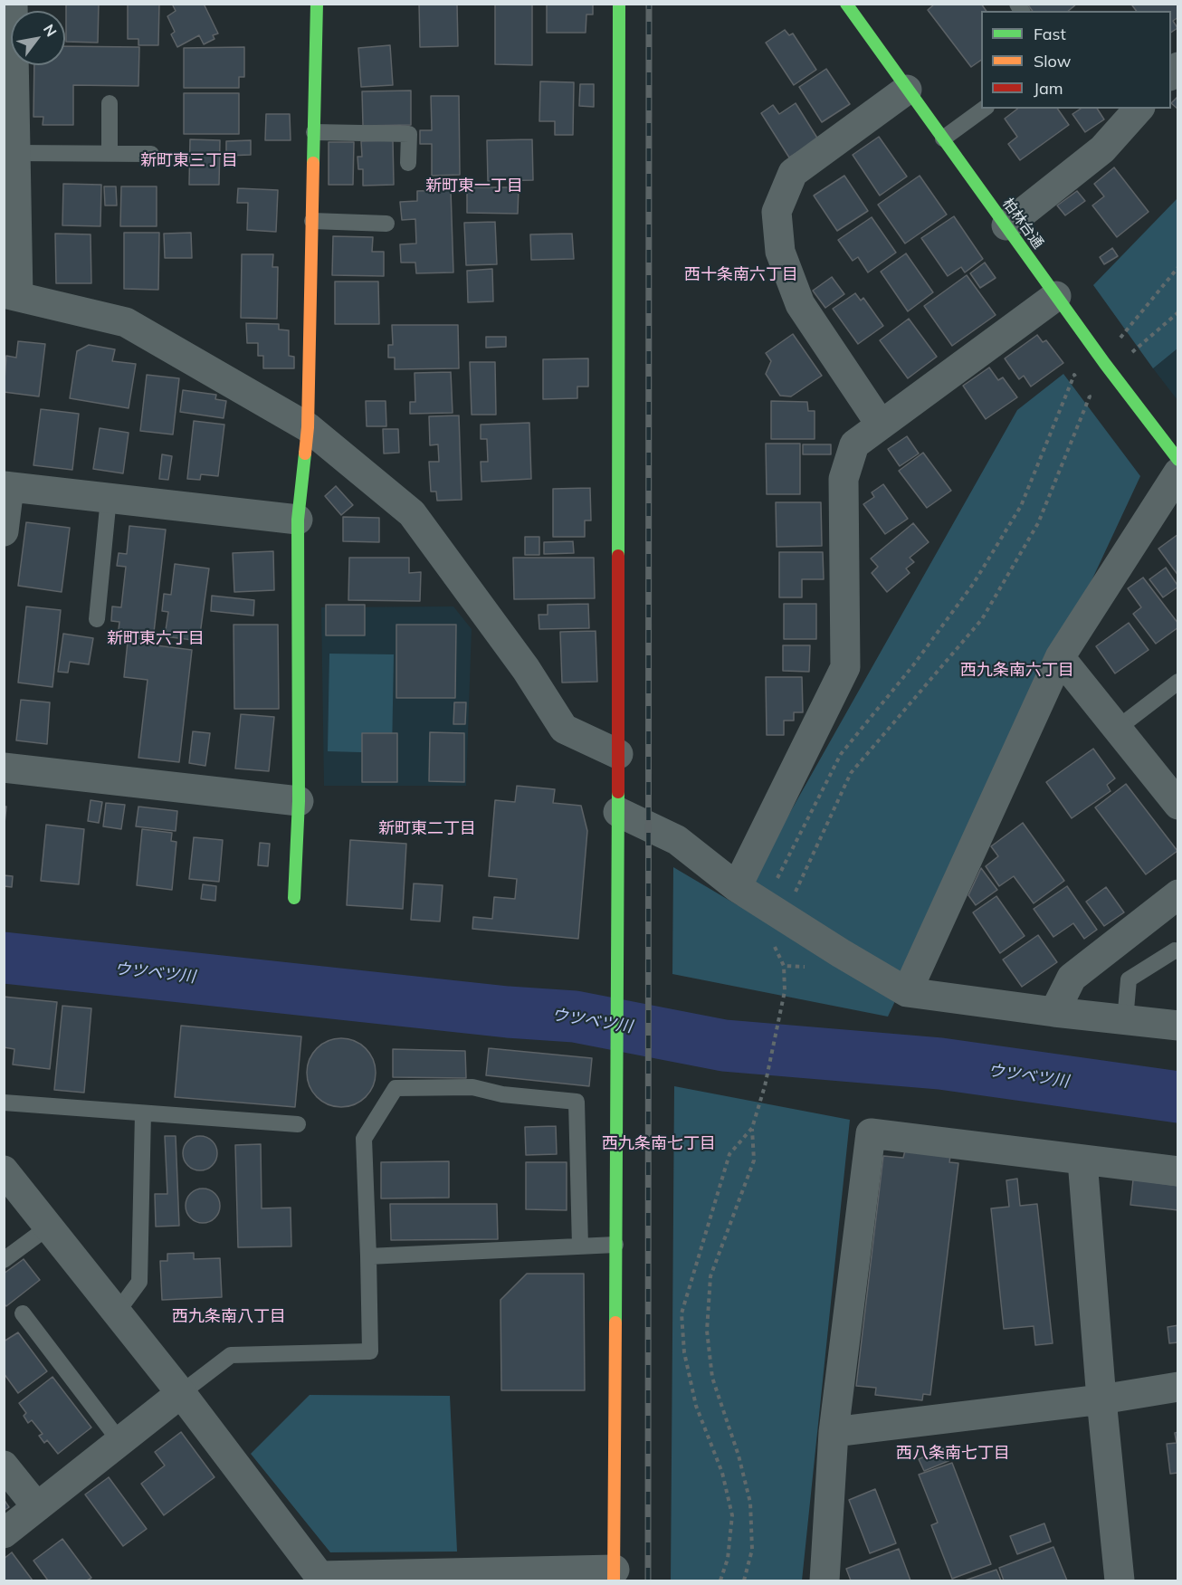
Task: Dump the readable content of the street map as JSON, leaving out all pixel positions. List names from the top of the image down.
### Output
{
  "streets": {
    "street": ["柏林台通"]
  },
  "districts": [
    "新町東三丁目",
    "新町東一丁目",
    "西十条南六丁目",
    "新町東六丁目",
    "西九条南六丁目",
    "新町東二丁目",
    "西九条南七丁目",
    "西九条南八丁目",
    "西八条南七丁目"
  ],
  "water": ["ウツベツ川"],
  "legend": ["Fast", "Slow", "Jam"],
  "north": "top right"
}
